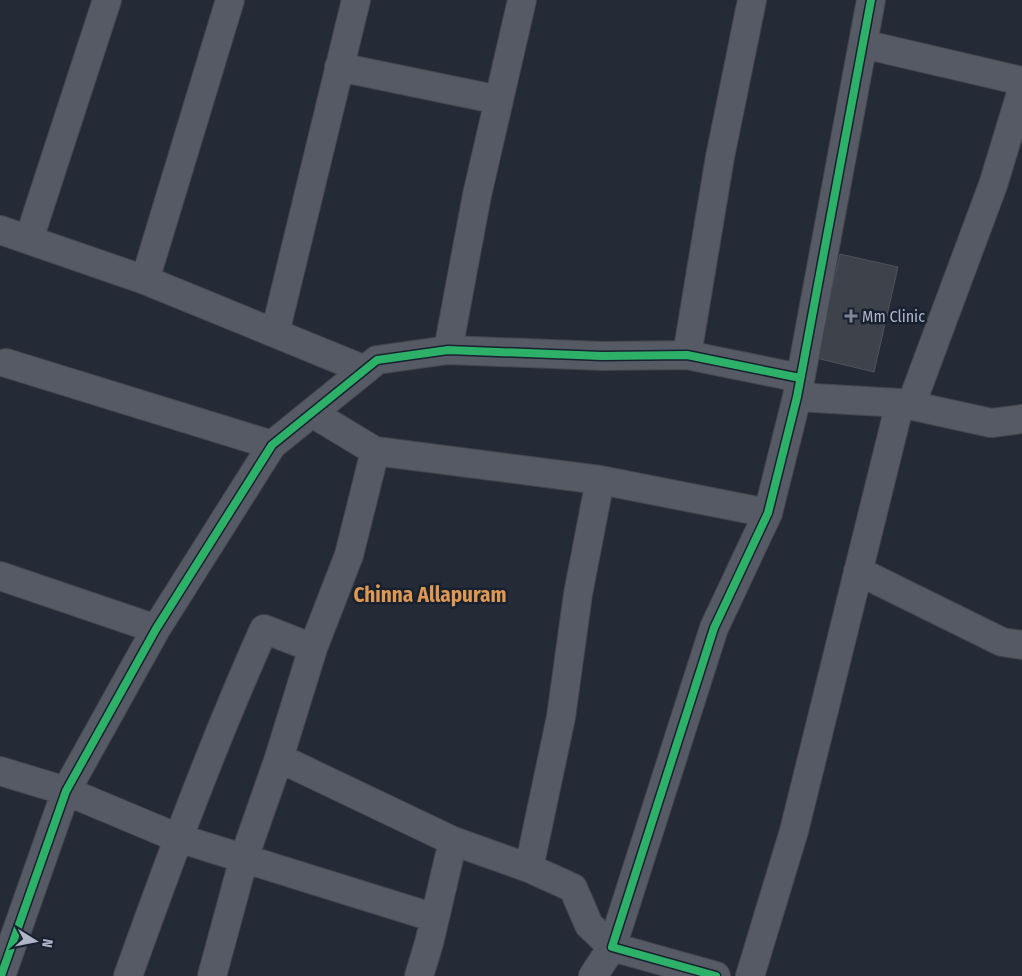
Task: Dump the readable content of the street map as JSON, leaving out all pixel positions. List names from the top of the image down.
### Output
{
  "districts": ["Chinna Allapuram"],
  "places": {
    "health": ["Mm Clinic"]
  },
  "north": "right"
}
